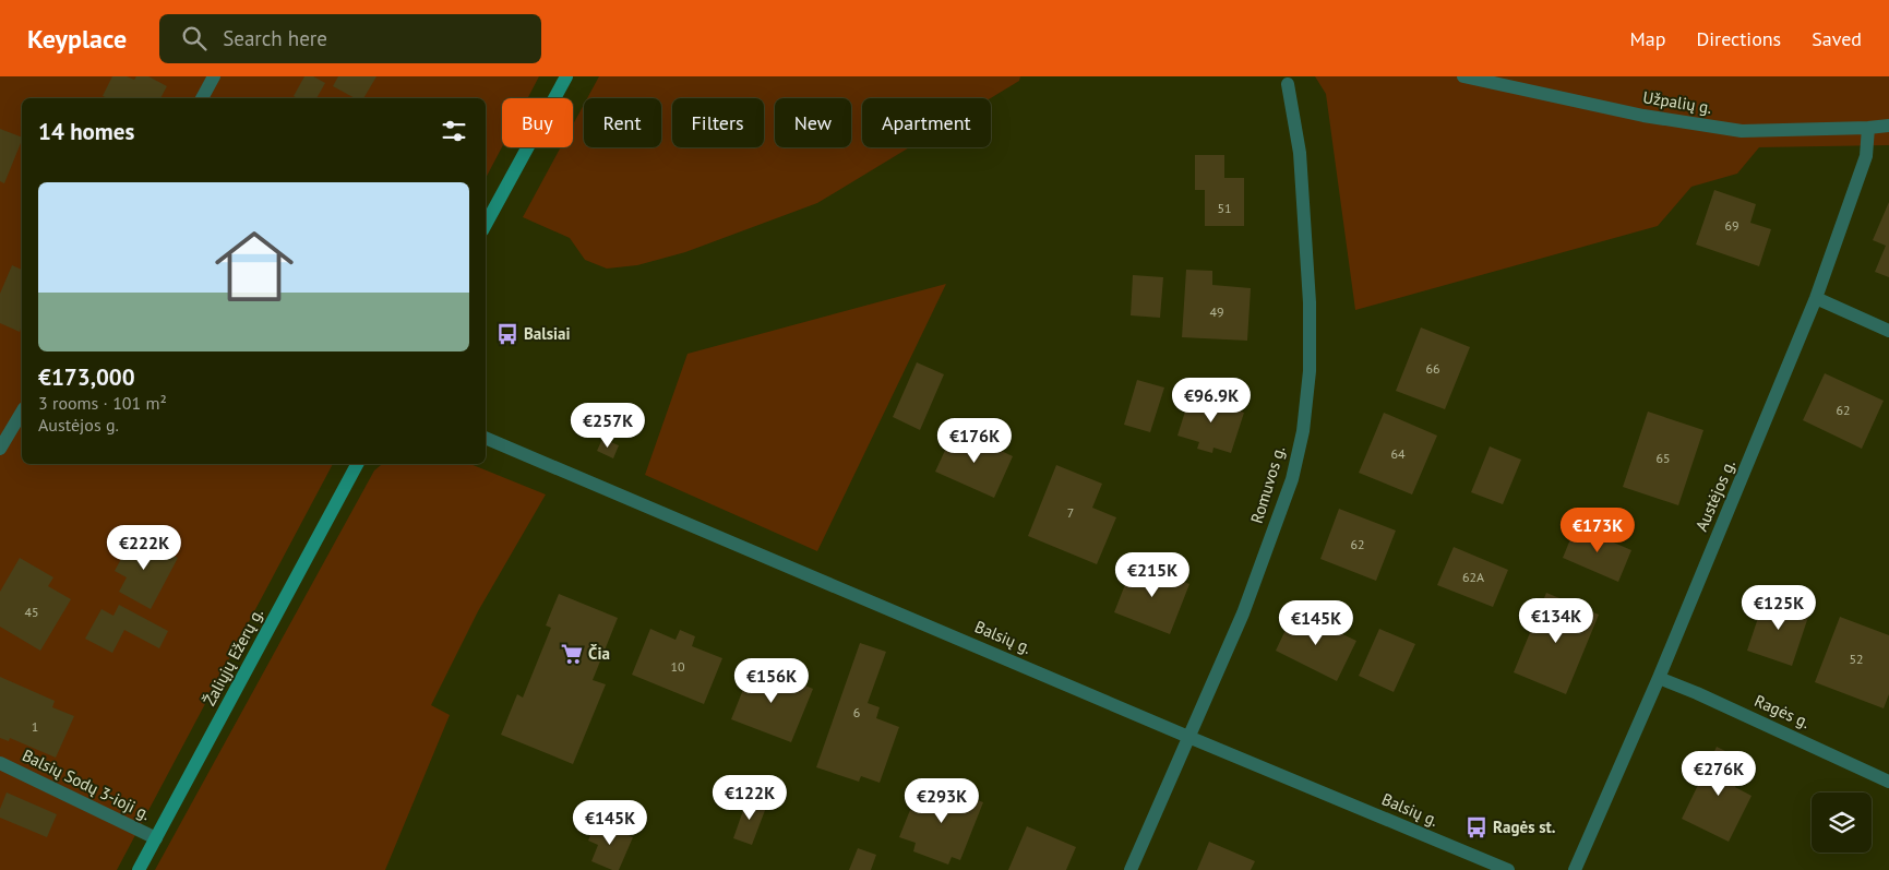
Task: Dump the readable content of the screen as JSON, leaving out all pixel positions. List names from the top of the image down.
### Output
{
  "streets": {
    "main road": ["Žaliųjų Ežerų g."],
    "street": [
      "Užpalių g.",
      "Romuvos g.",
      "Austėjos g.",
      "Balsių g.",
      "Ragės g.",
      "Balsių Sodų 3-ioji g."
    ]
  },
  "crossings": [
    ["Užpalių g.", "Austėjos g."],
    ["Romuvos g.", "Balsių g."],
    ["Austėjos g.", "Ragės g."],
    ["Žaliųjų Ežerų g.", "Balsių Sodų 3-ioji g."]
  ],
  "places": {
    "bus stop": ["Balsiai", "Ragės st."],
    "supermarket": ["Čia"]
  },
  "house_numbers": [
    "51",
    "69",
    "49",
    "66",
    "62",
    "64",
    "65",
    "7",
    "62",
    "62A",
    "45",
    "52",
    "10",
    "6",
    "1"
  ],
  "page": {
    "header": "Keyplace",
    "search": "Search here",
    "nav": ["Map", "Directions", "Saved"],
    "chip": [
      "Buy",
      "Rent",
      "Filters",
      "New",
      "Apartment"
    ],
    "heading": "14 homes",
    "list": [
      {
        "name": "€173,000",
        "note": "3 rooms · 101 m² · Austėjos g."
      }
    ],
    "price": [
      "€96.9K",
      "€257K",
      "€176K",
      "€173K",
      "€222K",
      "€215K",
      "€125K",
      "€134K",
      "€145K",
      "€156K",
      "€276K",
      "€122K",
      "€293K",
      "€145K"
    ]
  }
}
